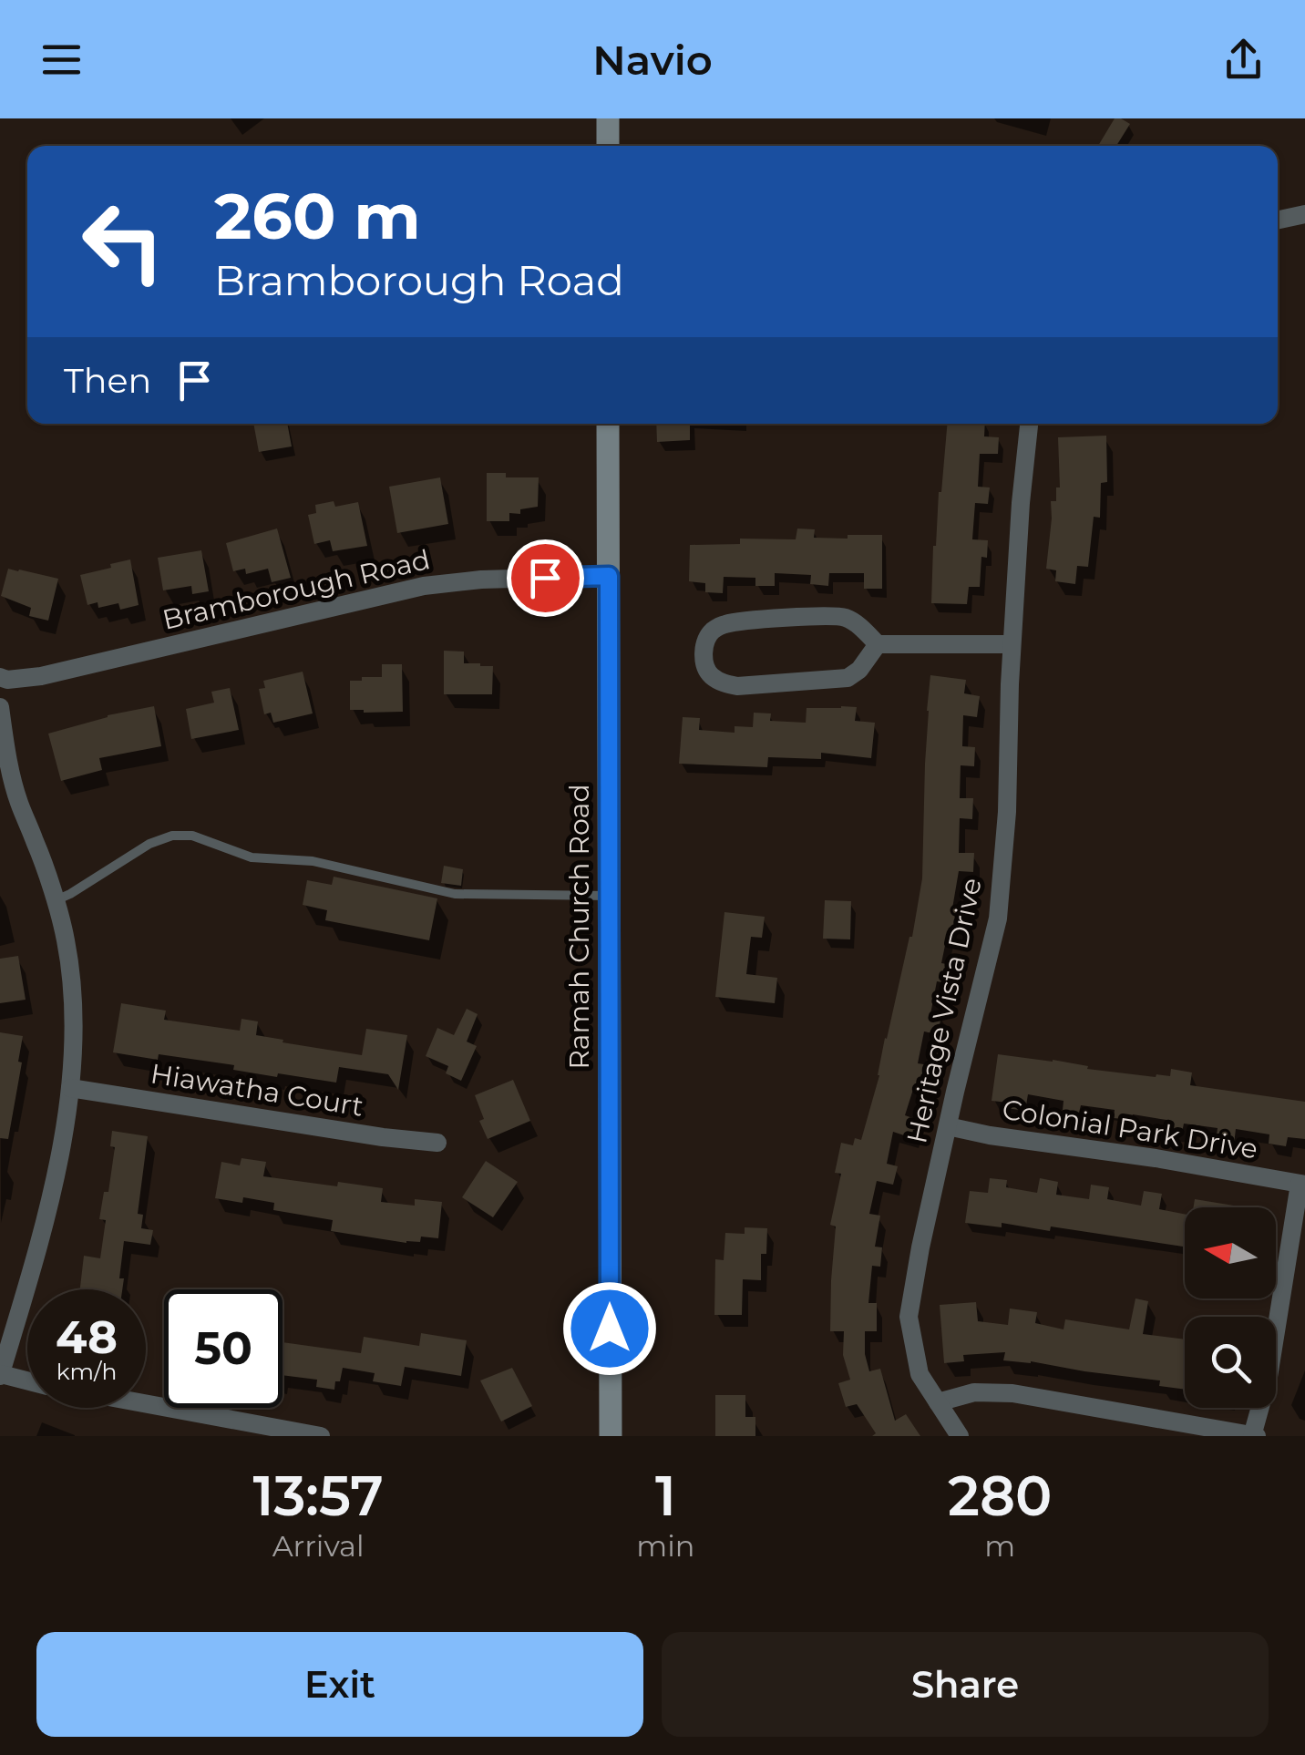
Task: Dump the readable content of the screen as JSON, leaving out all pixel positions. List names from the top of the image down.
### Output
{
  "streets": {
    "main road": ["Ramah Church Road"],
    "street": [
      "Bramborough Road",
      "Heritage Vista Drive",
      "Hiawatha Court",
      "Colonial Park Drive"
    ]
  },
  "crossings": [
    ["Bramborough Road", "Ramah Church Road"],
    ["Heritage Vista Drive", "Colonial Park Drive"]
  ],
  "north": "left",
  "page": {
    "header": "Navio",
    "turn": ["260 m", "Bramborough Road"],
    "then": "Then",
    "speed": "48 km/h",
    "limit": "50",
    "eta": [
      "13:57",
      "Arrival",
      "1",
      "min",
      "280",
      "m"
    ],
    "buttons": ["Exit", "Share"]
  }
}
